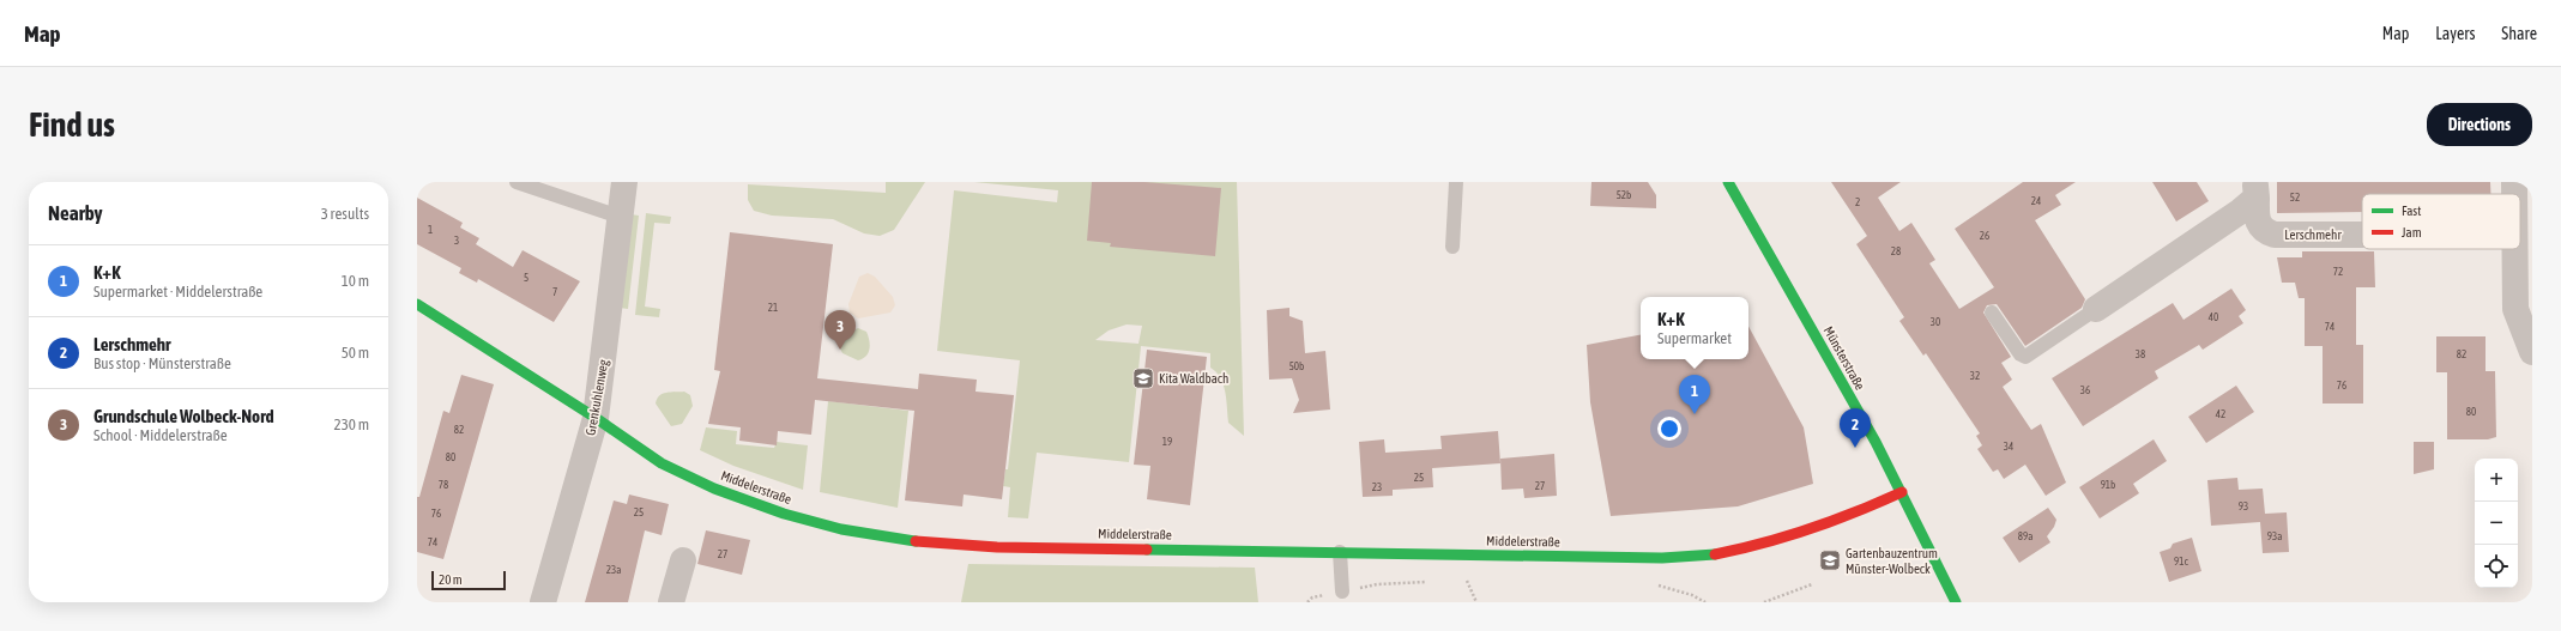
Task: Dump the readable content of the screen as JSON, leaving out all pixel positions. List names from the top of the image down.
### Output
{
  "streets": {
    "street": [
      "Lerschmehr",
      "Münsterstraße",
      "Grenkuhlenweg",
      "Middelerstraße"
    ]
  },
  "crossings": [
    ["Münsterstraße", "Middelerstraße"],
    ["Grenkuhlenweg", "Middelerstraße"]
  ],
  "places": {
    "school or university": ["Kita Waldbach", "Gartenbauzentrum Münster-Wolbeck"]
  },
  "house_numbers": [
    "52b",
    "52",
    "24",
    "2",
    "1",
    "26",
    "3",
    "28",
    "72",
    "5",
    "7",
    "21",
    "40",
    "30",
    "74",
    "38",
    "82",
    "50b",
    "32",
    "76",
    "36",
    "80",
    "42",
    "82",
    "19",
    "34",
    "80",
    "25",
    "78",
    "91b",
    "27",
    "23",
    "93",
    "25",
    "76",
    "89a",
    "93a",
    "74",
    "27",
    "91c",
    "23a"
  ],
  "legend": ["Fast", "Jam"],
  "scale_bar": "20 m",
  "page": {
    "header": "Map",
    "nav": ["Map", "Layers", "Share"],
    "buttons": "Directions",
    "title": "Find us",
    "heading": ["Nearby", "3 results"],
    "list": [
      {
        "mark": "1",
        "name": "K+K",
        "note": "Supermarket · Middelerstraße",
        "value": "10 m"
      },
      {
        "mark": "2",
        "name": "Lerschmehr",
        "note": "Bus stop · Münsterstraße",
        "value": "50 m"
      },
      {
        "mark": "3",
        "name": "Grundschule Wolbeck-Nord",
        "note": "School · Middelerstraße",
        "value": "230 m"
      }
    ],
    "popup": ["K+K", "Supermarket"],
    "pins": ["3", "1", "2"],
    "map_buttons": ["+", "−"],
    "scale": "20 m"
  }
}
